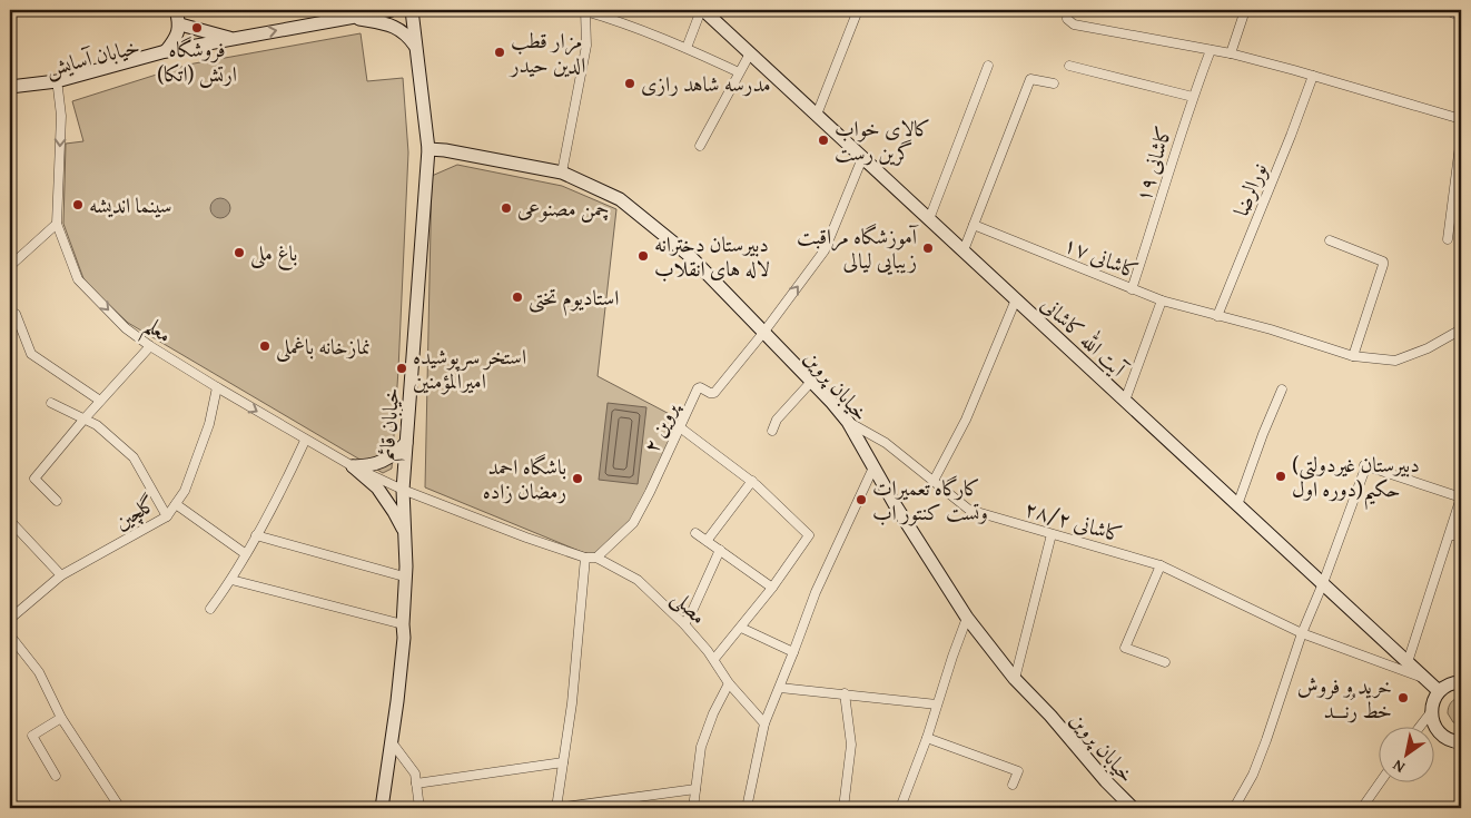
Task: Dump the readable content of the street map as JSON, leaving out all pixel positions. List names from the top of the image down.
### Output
{
  "streets": {
    "street": [
      "خیابان آسایش",
      "کاشانی ۱۹",
      "نورالرضا",
      "کاشانی ۱۷",
      "معلم",
      "آیت الله کاشانی",
      "خیابان پروین",
      "خیابان قائم",
      "پروین ۲",
      "گلچین",
      "کاشانی ۲۸/۲",
      "مصلی"
    ]
  },
  "crossings": [
    ["خیابان آسایش", "معلم"],
    ["کاشانی ۱۹", "کاشانی ۱۷"],
    ["نورالرضا", "کاشانی ۱۷"],
    ["معلم", "خیابان قائم"],
    ["معلم", "گلچین"],
    ["معلم", "مصلی"],
    ["آیت الله کاشانی", "کاشانی ۲۸/۲"],
    ["خیابان پروین", "خیابان قائم"],
    ["خیابان پروین", "پروین ۲"],
    ["خیابان پروین", "کاشانی ۲۸/۲"],
    ["پروین ۲", "مصلی"]
  ],
  "one_way": ["معلم"],
  "places": [
    "فروشگاه ارتش (اتکا)",
    "مزار قطب الدین حیدر",
    "مدرسه شاهد رازی",
    "کالای خواب گرین رست",
    "سینما اندیشه",
    "چمن مصنوعی",
    "آموزشگاه مراقبت زیبایی لیالی",
    "باغ ملی",
    "دبیرستان دخترانه لاله های انقلاب",
    "استادیوم تختی",
    "نمازخانه باغملی",
    "استخر سرپوشیده امیرالمؤمنین",
    "(دبیرستان غيردولتی حکیم(دوره اول",
    "باشگاه احمد رمضان زاده",
    "کارگاه تعمیرات وتست کنتور اب",
    "خرید و فروش خط رُنـــد"
  ],
  "north": "bottom left"
}
